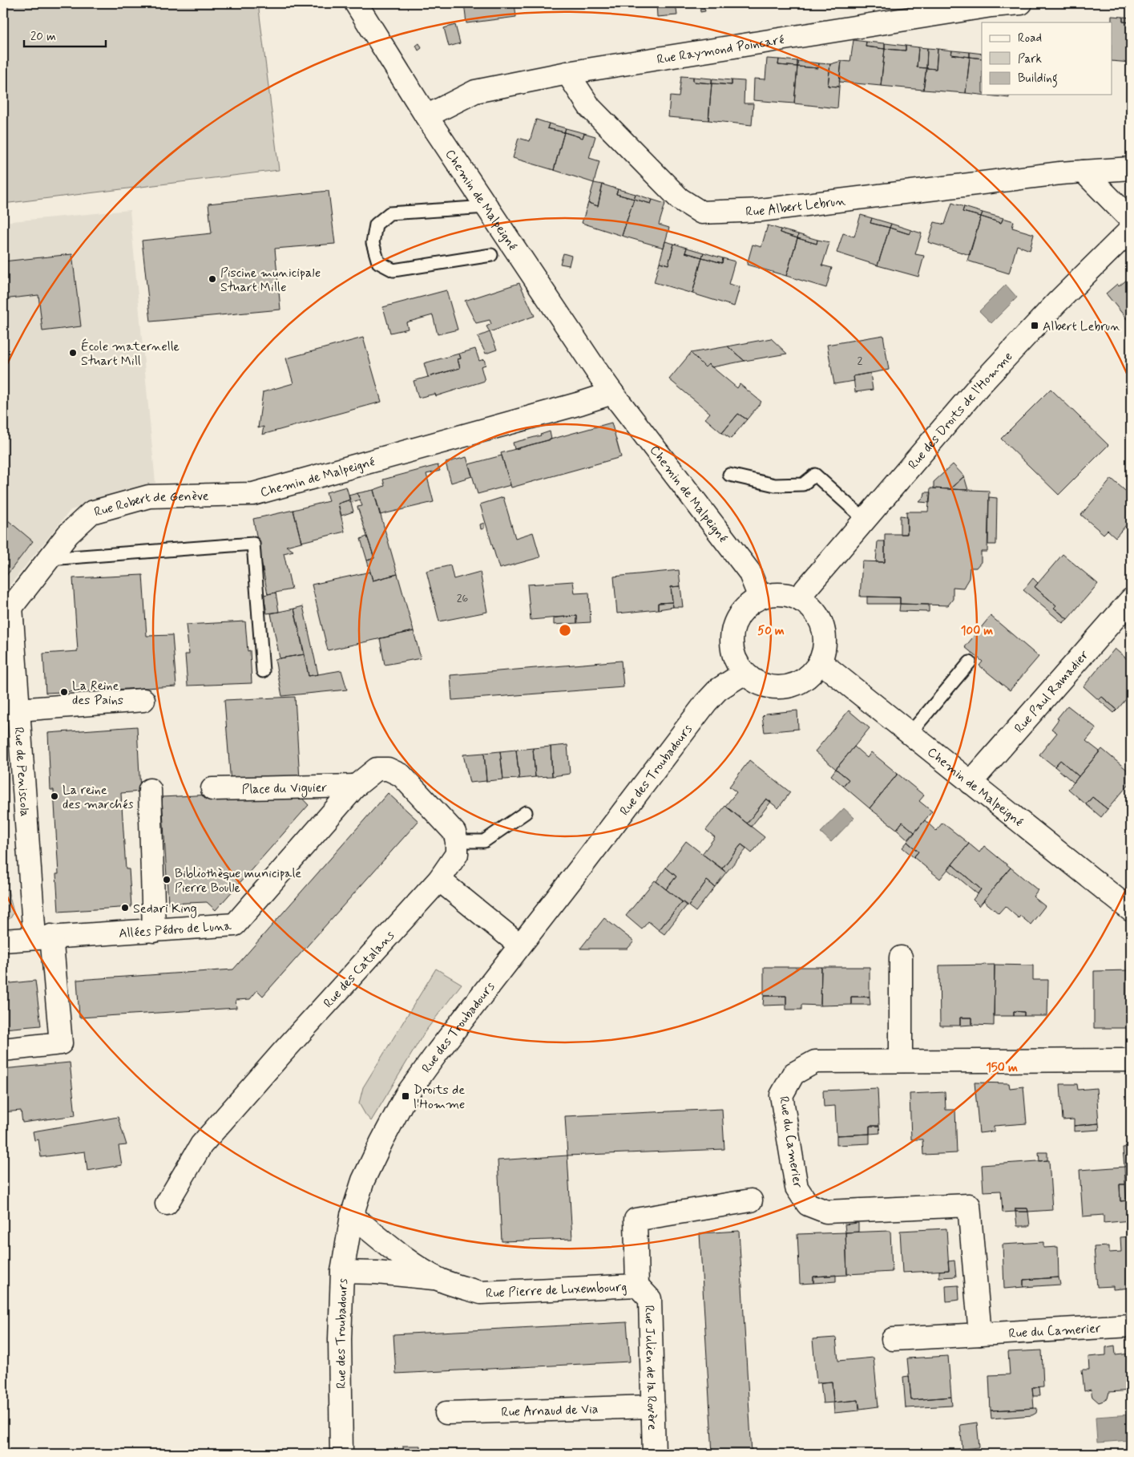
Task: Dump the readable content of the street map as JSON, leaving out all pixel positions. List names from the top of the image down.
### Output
{
  "streets": {
    "street": [
      "Rue Raymond Poincaré",
      "Chemin de Malpeigné",
      "Rue Albert Lebrun",
      "Rue des Droits de l'Homme",
      "Rue Robert de Genève",
      "Rue Paul Ramadier",
      "Rue des Troubadours",
      "Rue de Peniscola",
      "Place du Viguier",
      "Allées Pédro de Luna",
      "Rue des Catalans",
      "Rue du Camerier",
      "Rue Pierre de Luxembourg",
      "Rue Julien de la Rovère",
      "Rue Arnaud de Via"
    ]
  },
  "crossings": [
    ["Rue Raymond Poincaré", "Chemin de Malpeigné"],
    ["Rue Raymond Poincaré", "Rue Albert Lebrun"],
    ["Chemin de Malpeigné", "Rue des Droits de l'Homme"],
    ["Chemin de Malpeigné", "Rue Robert de Genève"],
    ["Chemin de Malpeigné", "Rue Paul Ramadier"],
    ["Chemin de Malpeigné", "Rue des Troubadours"],
    ["Rue des Droits de l'Homme", "Rue des Troubadours"],
    ["Rue Robert de Genève", "Rue de Peniscola"],
    ["Rue des Troubadours", "Rue Pierre de Luxembourg"],
    ["Rue de Peniscola", "Allées Pédro de Luna"],
    ["Place du Viguier", "Allées Pédro de Luna"],
    ["Rue Pierre de Luxembourg", "Rue Julien de la Rovère"],
    ["Rue Julien de la Rovère", "Rue Arnaud de Via"]
  ],
  "places": {
    "other": [
      "Piscine municipale Stuart Mille",
      "École maternelle Stuart Mill",
      "La Reine des Pains",
      "La reine des marchés",
      "Bibliothèque municipale Pierre Boulle",
      "Sedari King"
    ],
    "transit": ["Albert Lebrun", "Droits de l'Homme"]
  },
  "house_numbers": ["2", "26"],
  "legend": ["Road", "Park", "Building"],
  "scale_bar": "20 m",
  "rings": ["50 m", "100 m", "150 m"]
}
